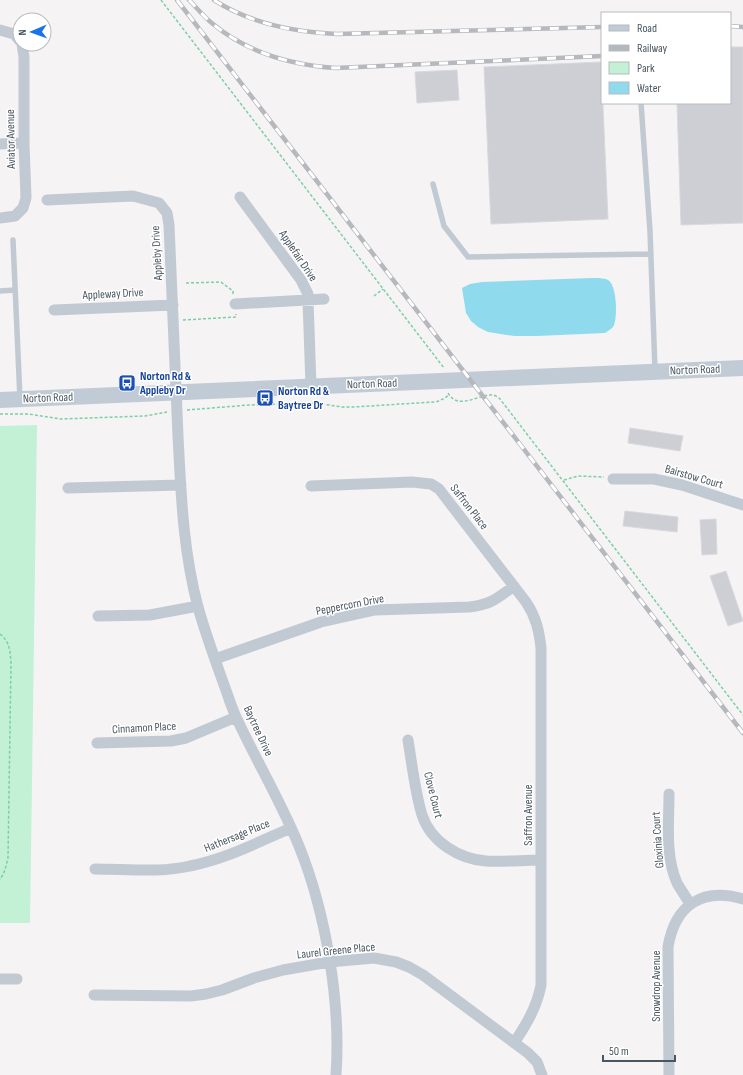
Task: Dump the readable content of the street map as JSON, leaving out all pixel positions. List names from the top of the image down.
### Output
{
  "streets": {
    "main road": ["Norton Road"],
    "street": [
      "Aviator Avenue",
      "Appleby Drive",
      "Applefair Drive",
      "Appleway Drive",
      "Bairstow Court",
      "Saffron Place",
      "Peppercorn Drive",
      "Cinnamon Place",
      "Baytree Drive",
      "Clove Court",
      "Saffron Avenue",
      "Hathersage Place",
      "Gloxinia Court",
      "Laurel Greene Place",
      "Snowdrop Avenue"
    ]
  },
  "crossings": [
    ["Appleby Drive", "Appleway Drive"],
    ["Appleby Drive", "Norton Road"],
    ["Appleby Drive", "Baytree Drive"],
    ["Applefair Drive", "Norton Road"],
    ["Norton Road", "Baytree Drive"],
    ["Saffron Place", "Peppercorn Drive"],
    ["Saffron Place", "Saffron Avenue"],
    ["Peppercorn Drive", "Baytree Drive"],
    ["Peppercorn Drive", "Saffron Avenue"],
    ["Cinnamon Place", "Baytree Drive"],
    ["Baytree Drive", "Hathersage Place"],
    ["Baytree Drive", "Laurel Greene Place"],
    ["Clove Court", "Saffron Avenue"],
    ["Saffron Avenue", "Laurel Greene Place"],
    ["Gloxinia Court", "Snowdrop Avenue"]
  ],
  "places": {
    "bus stop": ["Norton Rd & Appleby Dr", "Norton Rd & Baytree Dr"]
  },
  "legend": [
    "Road",
    "Railway",
    "Park",
    "Water"
  ],
  "scale_bar": "50 m",
  "north": "left"
}
